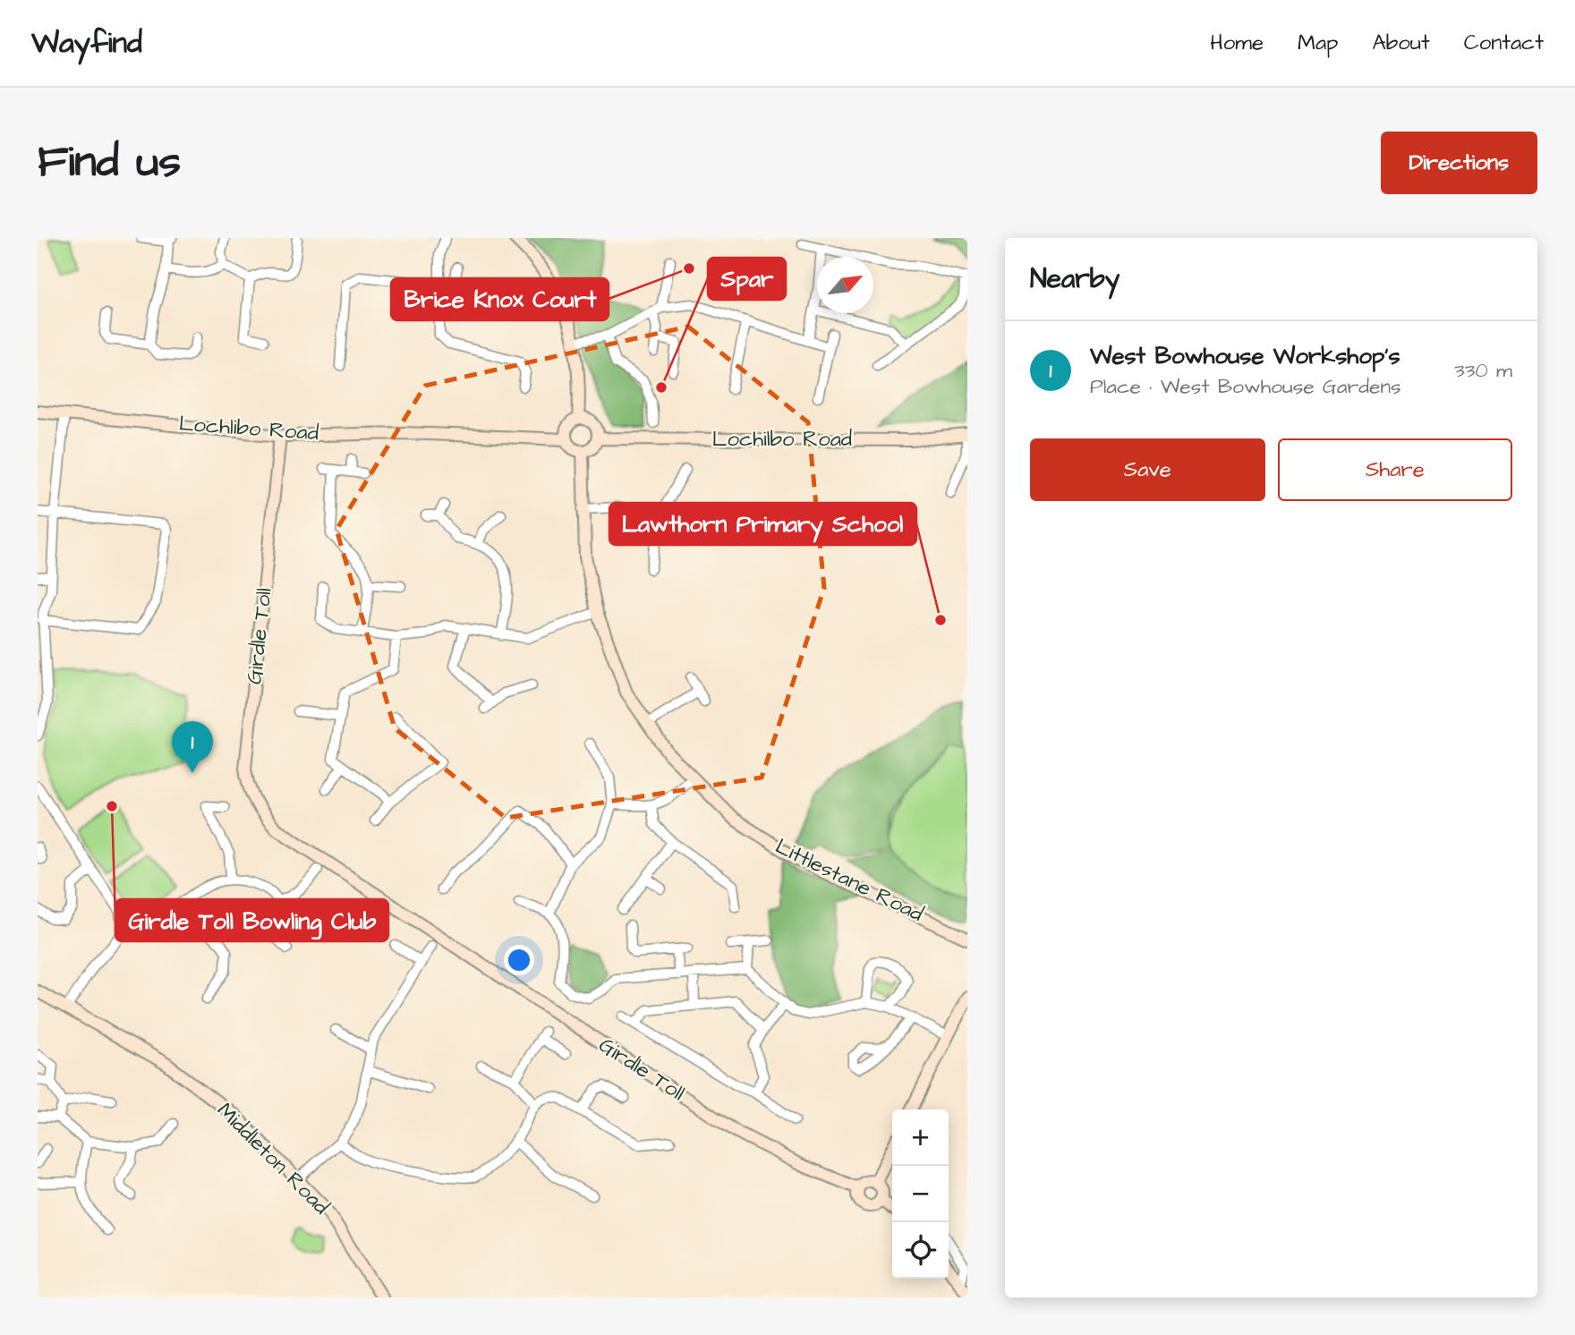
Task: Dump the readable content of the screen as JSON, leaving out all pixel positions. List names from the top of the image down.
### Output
{
  "streets": {
    "street": [
      "Lochlibo Road",
      "Lochilbo Road",
      "Girdle Toll",
      "Littlestane Road",
      "Middleton Road"
    ]
  },
  "crossings": [
    ["Lochlibo Road", "Lochilbo Road"],
    ["Lochlibo Road", "Girdle Toll"],
    ["Lochlibo Road", "Littlestane Road"],
    ["Lochilbo Road", "Littlestane Road"]
  ],
  "places": [
    "Brice Knox Court",
    "Spar",
    "Lawthorn Primary School",
    "Girdle Toll Bowling Club"
  ],
  "north": "top right",
  "page": {
    "header": "Wayfind",
    "nav": [
      "Home",
      "Map",
      "About",
      "Contact"
    ],
    "buttons": [
      "Directions",
      ["Save", "Share"]
    ],
    "title": "Find us",
    "heading": "Nearby",
    "list": [
      {
        "mark": "1",
        "name": "West Bowhouse Workshop's",
        "note": "Place · West Bowhouse Gardens",
        "value": "330 m"
      }
    ],
    "pins": "1",
    "map_buttons": ["+", "−"]
  }
}
